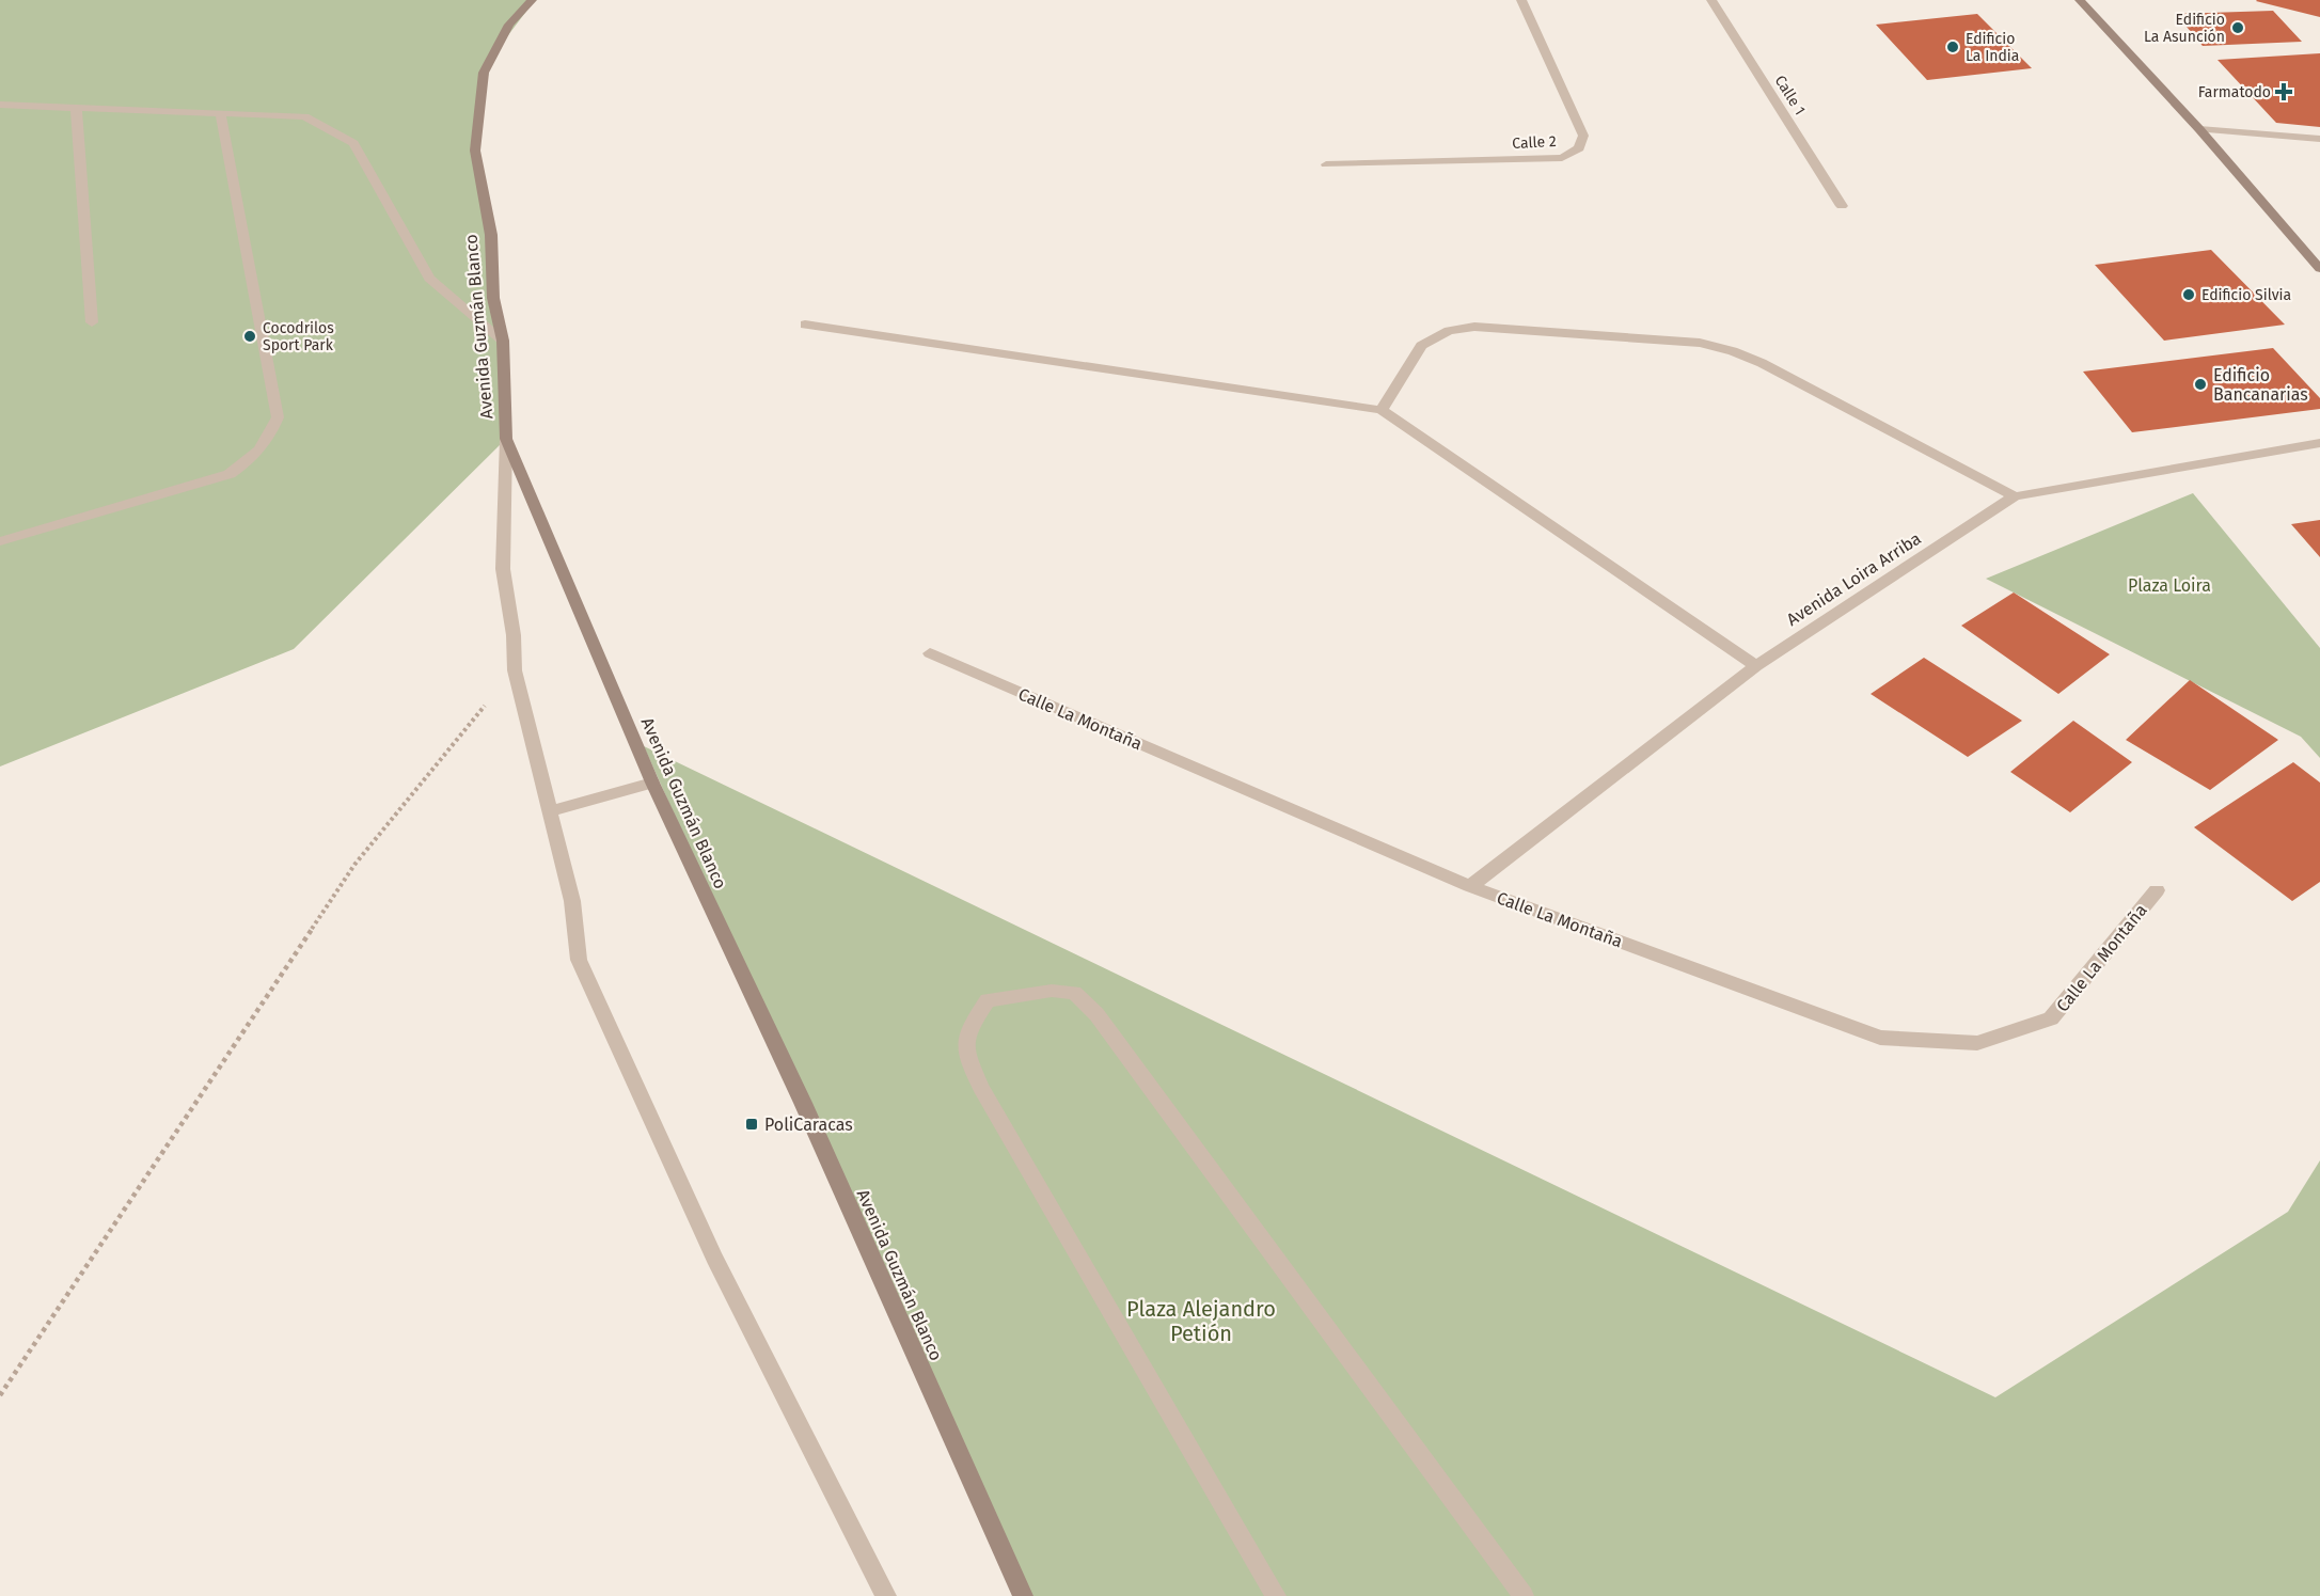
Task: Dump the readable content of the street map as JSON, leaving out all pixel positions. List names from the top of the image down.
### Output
{
  "streets": {
    "street": [
      "Calle 1",
      "Calle 2",
      "Avenida Guzmán Blanco",
      "Avenida Loira Arriba",
      "Calle La Montaña"
    ]
  },
  "crossings": [
    ["Avenida Loira Arriba", "Calle La Montaña"]
  ],
  "parks": ["Plaza Loira", "Plaza Alejandro Petión"],
  "places": {
    "other": [
      "Edificio La Asunción",
      "Edificio La India",
      "Edificio Silvia",
      "Cocodrilos Sport Park",
      "Edificio Bancanarias"
    ],
    "health": ["Farmatodo"],
    "transit": ["PoliCaracas"]
  }
}
